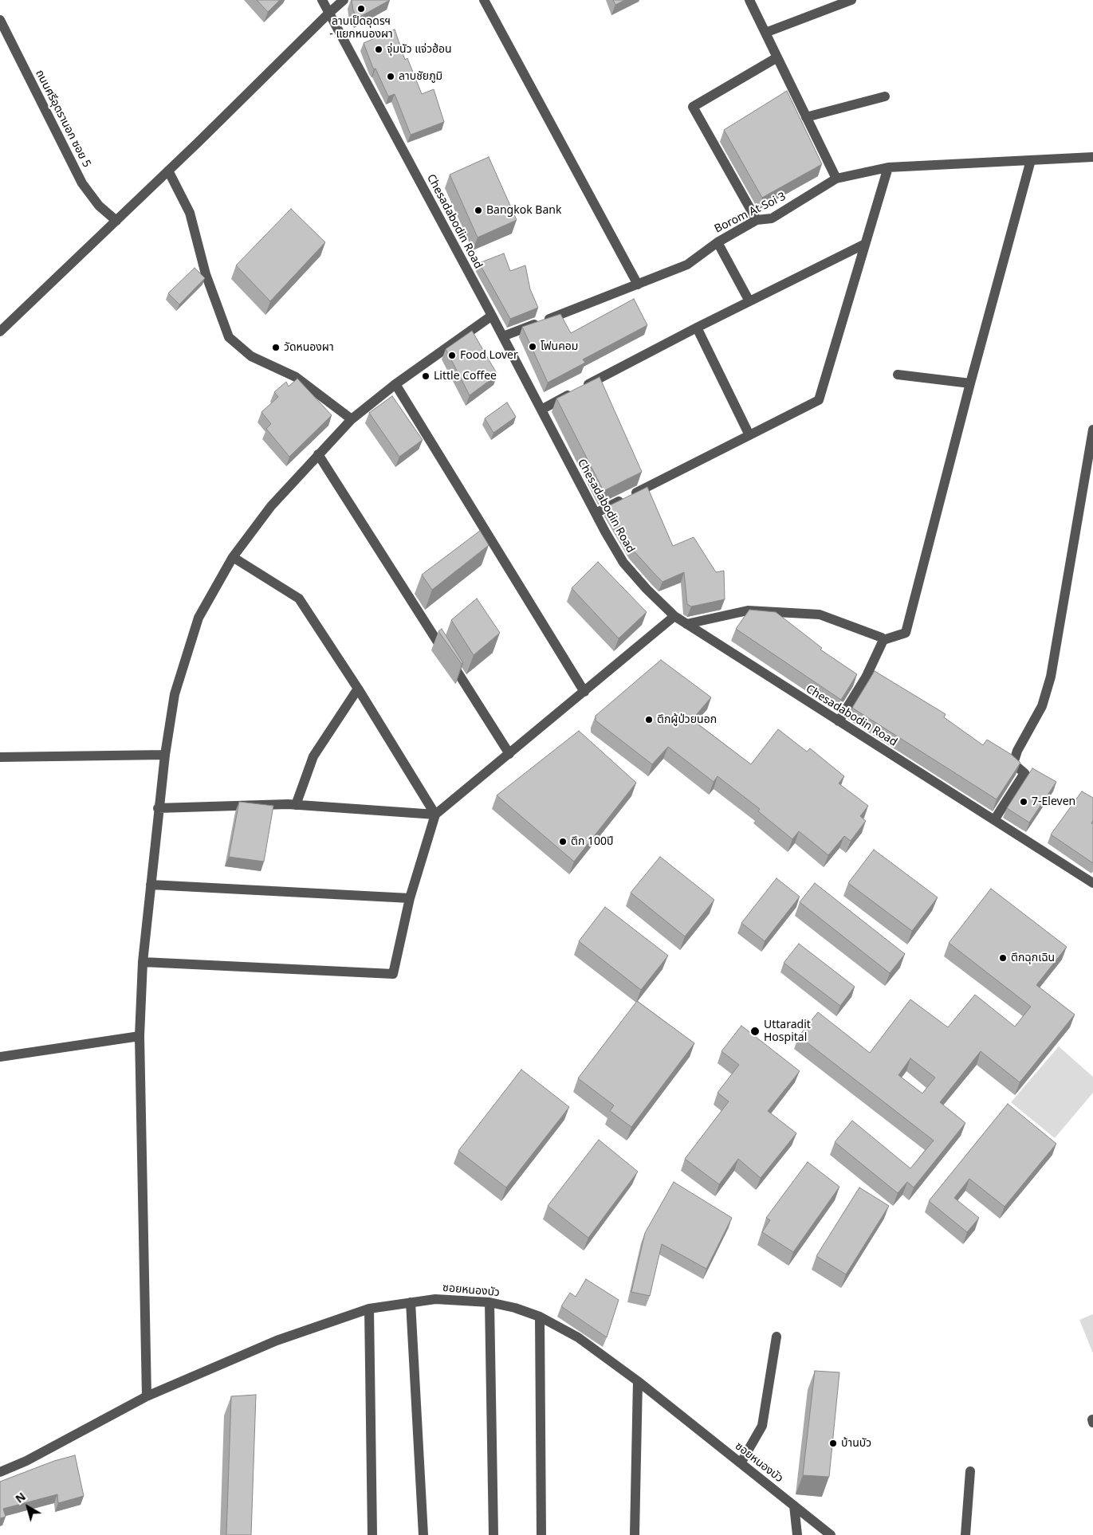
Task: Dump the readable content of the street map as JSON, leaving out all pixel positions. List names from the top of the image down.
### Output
{
  "streets": {
    "street": [
      "ถนนศรีอุตรานอก ซอย 5",
      "Borom At Soi 3",
      "Chesadabodin Road",
      "ซอยหนองบัว"
    ]
  },
  "crossings": [
    ["Borom At Soi 3", "Chesadabodin Road"]
  ],
  "places": [
    "ลาบเป็ดอุดรฯ - แยกหนองผา",
    "จุ่มนัว แจ่วฮ้อน",
    "ลาบชัยภูมิ",
    "Bangkok Bank",
    "โฟนคอม",
    "วัดหนองผา",
    "Food Lover",
    "Little Coffee",
    "ตึกผู้ป่วยนอก",
    "7-Eleven",
    "ตึก 100ปี",
    "ตึกฉุกเฉิน",
    "Uttaradit Hospital",
    "บ้านบัว"
  ],
  "north": "top left"
}
